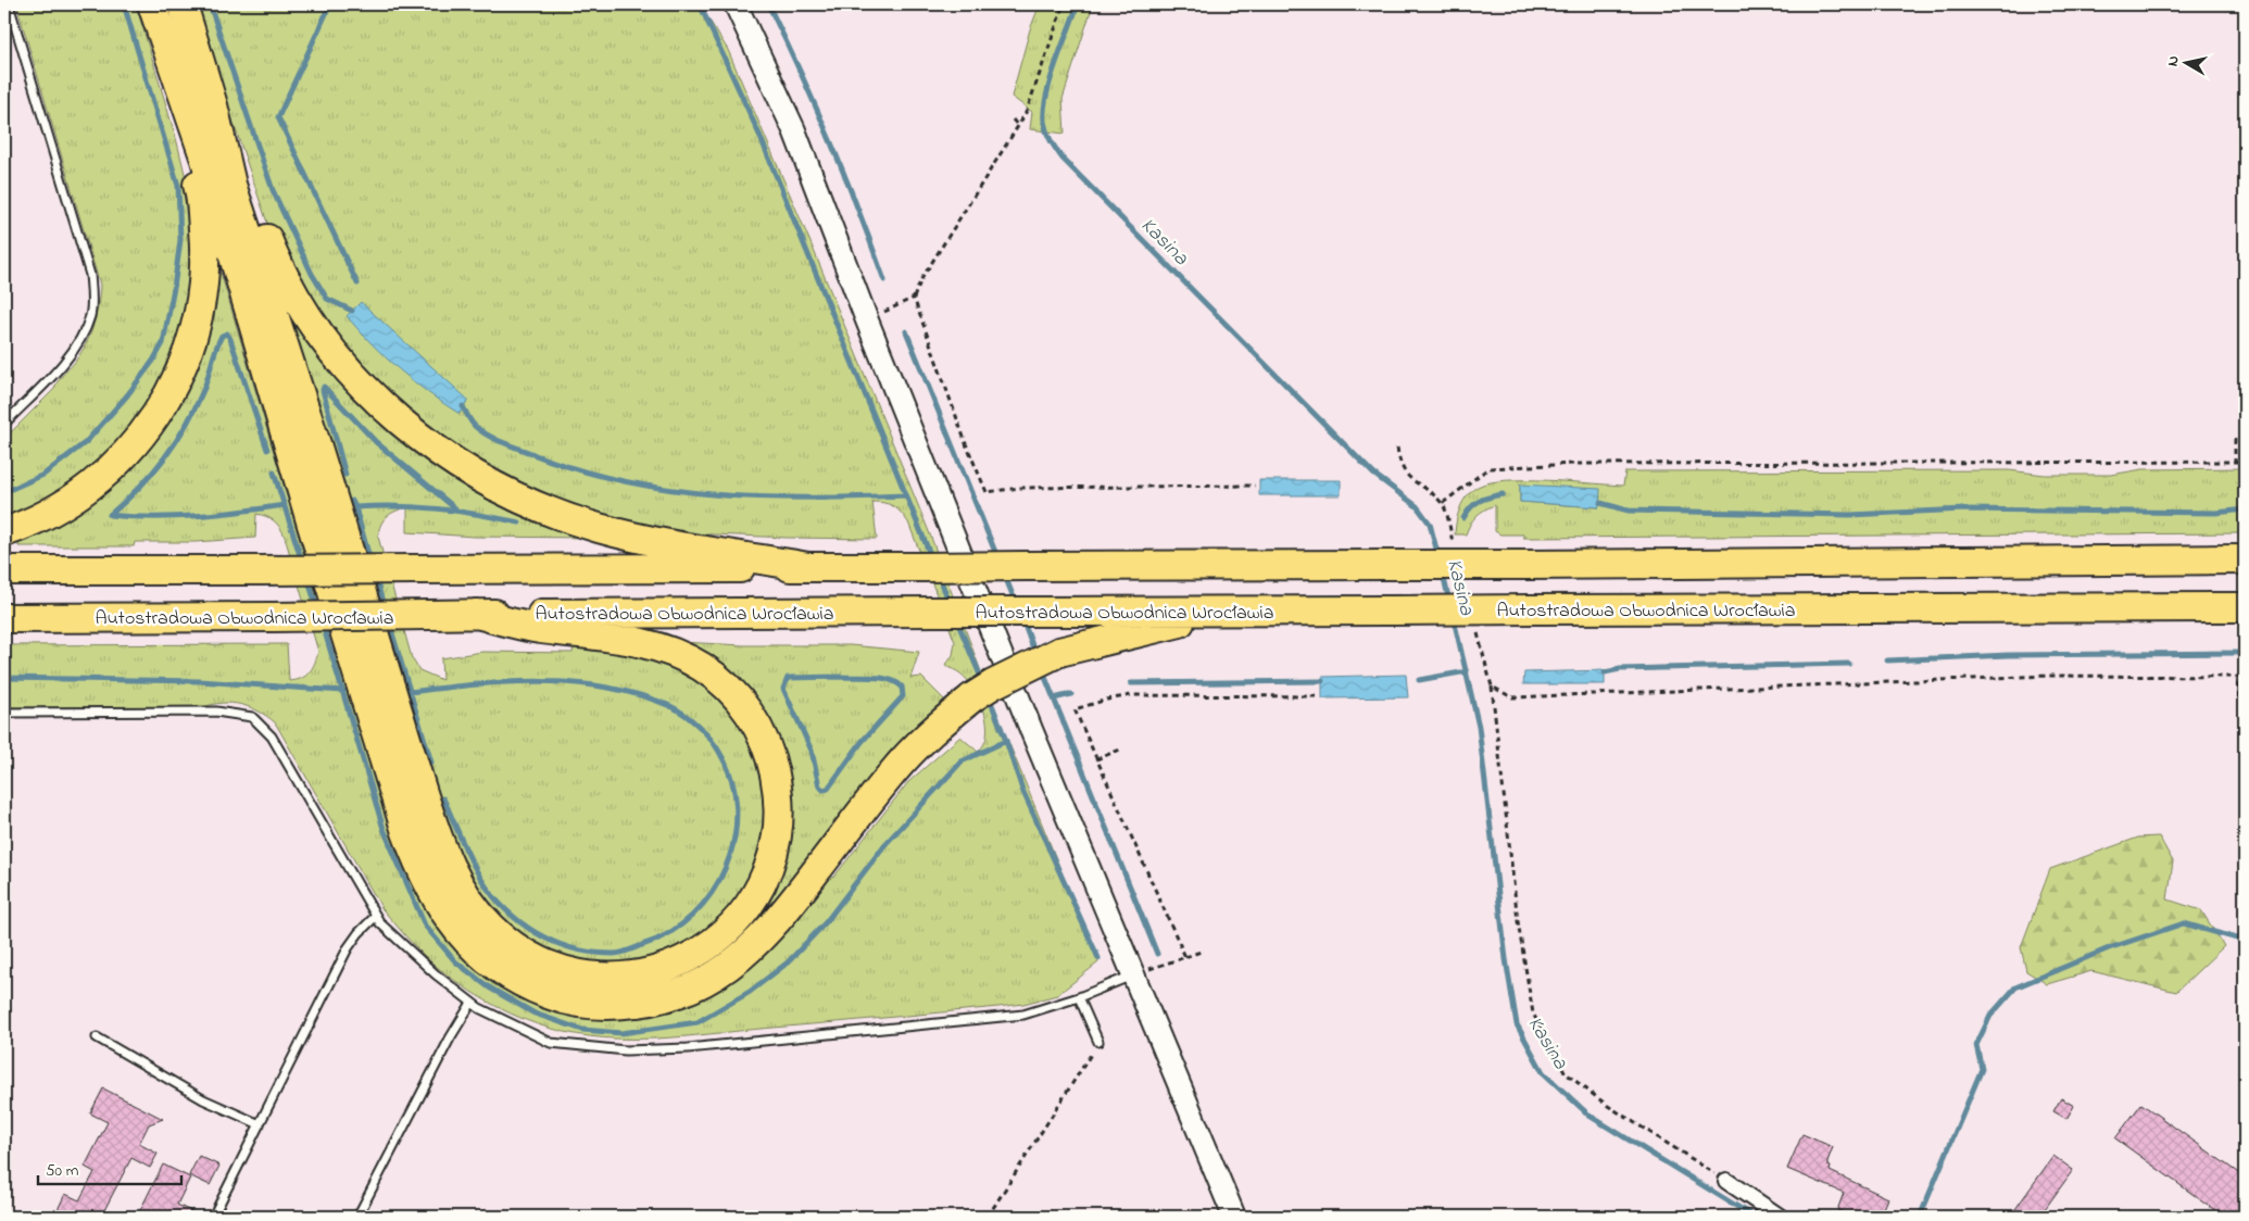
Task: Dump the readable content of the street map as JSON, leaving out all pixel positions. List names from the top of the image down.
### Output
{
  "streets": {
    "highway": ["Autostradowa Obwodnica Wrocławia"]
  },
  "water": ["Kasina"],
  "scale_bar": "50 m",
  "north": "left"
}
